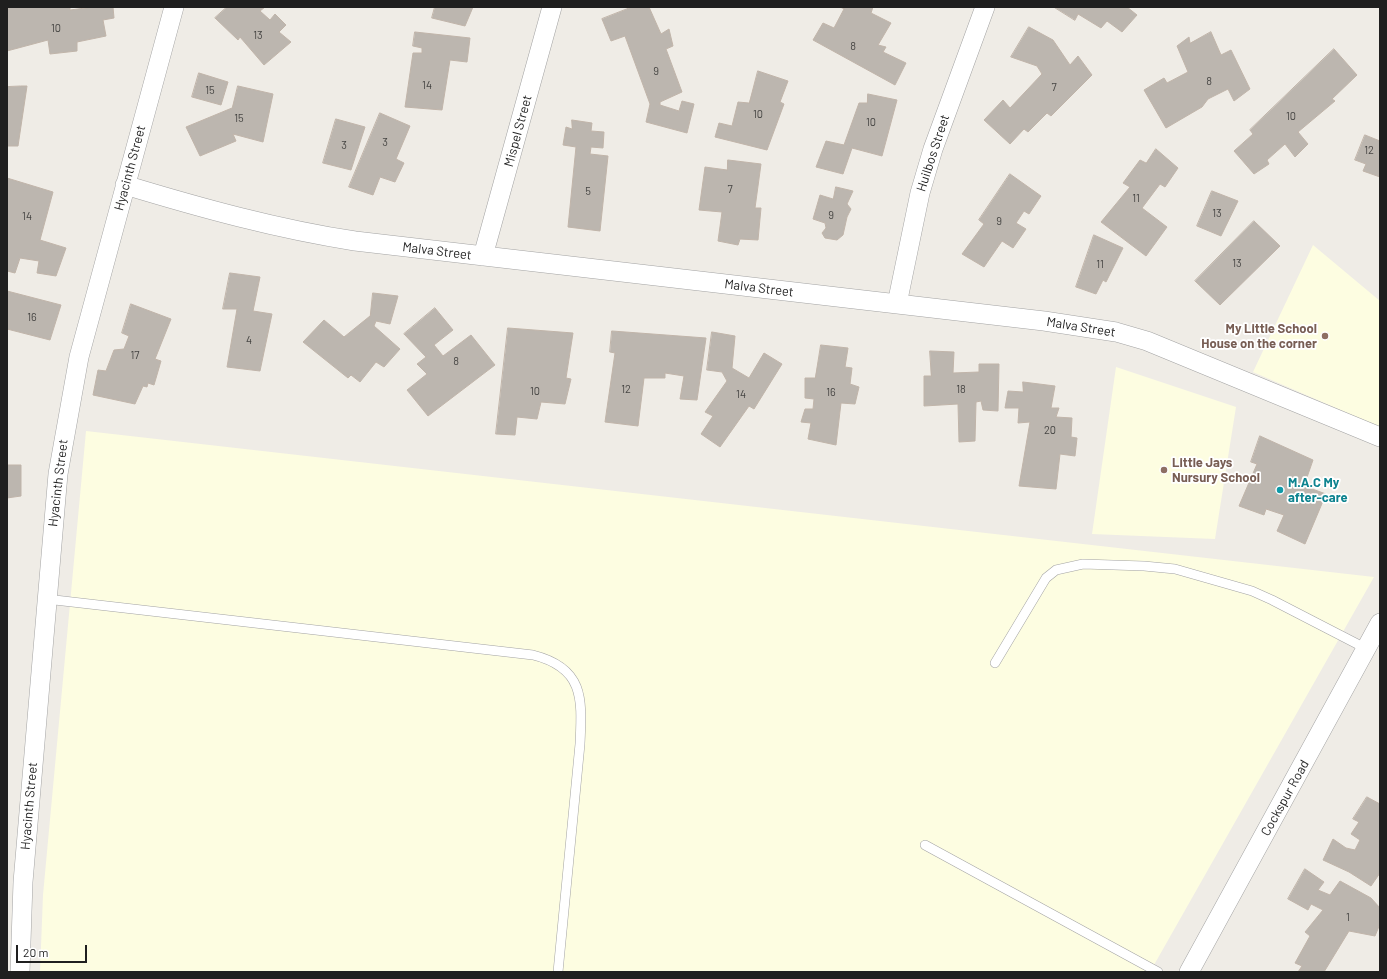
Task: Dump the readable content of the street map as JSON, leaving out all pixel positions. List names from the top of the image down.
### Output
{
  "streets": {
    "street": [
      "Mispel Street",
      "Huilbos Street",
      "Hyacinth Street",
      "Malva Street",
      "Cockspur Road"
    ]
  },
  "crossings": [
    ["Mispel Street", "Malva Street"],
    ["Huilbos Street", "Malva Street"],
    ["Hyacinth Street", "Malva Street"]
  ],
  "places": ["My Little School House on the corner", "Little Jays Nursury School", "M.A.C My after-care"],
  "house_numbers": [
    "10",
    "13",
    "8",
    "9",
    "8",
    "14",
    "7",
    "15",
    "10",
    "10",
    "15",
    "10",
    "3",
    "3",
    "12",
    "7",
    "5",
    "11",
    "13",
    "9",
    "14",
    "9",
    "13",
    "11",
    "16",
    "4",
    "17",
    "8",
    "12",
    "18",
    "10",
    "16",
    "14",
    "20",
    "1"
  ],
  "scale_bar": "20 m"
}
